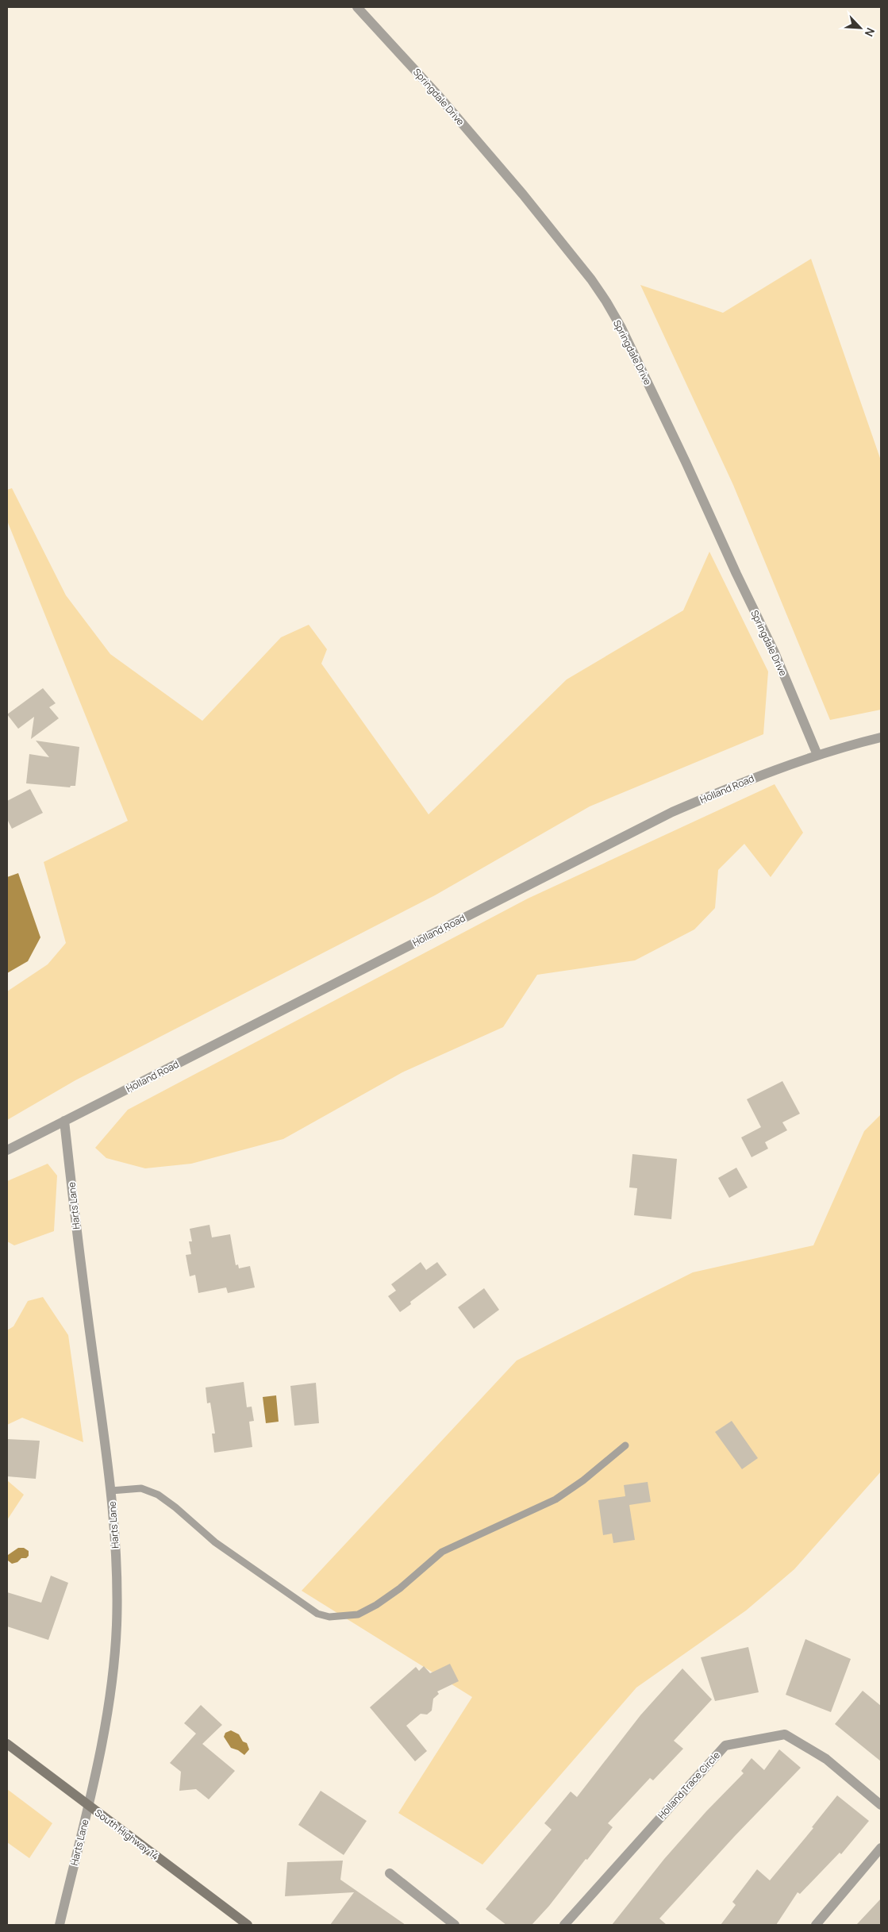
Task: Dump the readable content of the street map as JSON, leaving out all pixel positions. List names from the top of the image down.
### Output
{
  "streets": {
    "main road": ["South Highway 14"],
    "street": [
      "Springdale Drive",
      "Holland Road",
      "Harts Lane",
      "Holland Trace Circle"
    ]
  },
  "crossings": [
    ["Springdale Drive", "Holland Road"],
    ["Holland Road", "Harts Lane"],
    ["Harts Lane", "South Highway 14"]
  ],
  "north": "bottom right"
}
